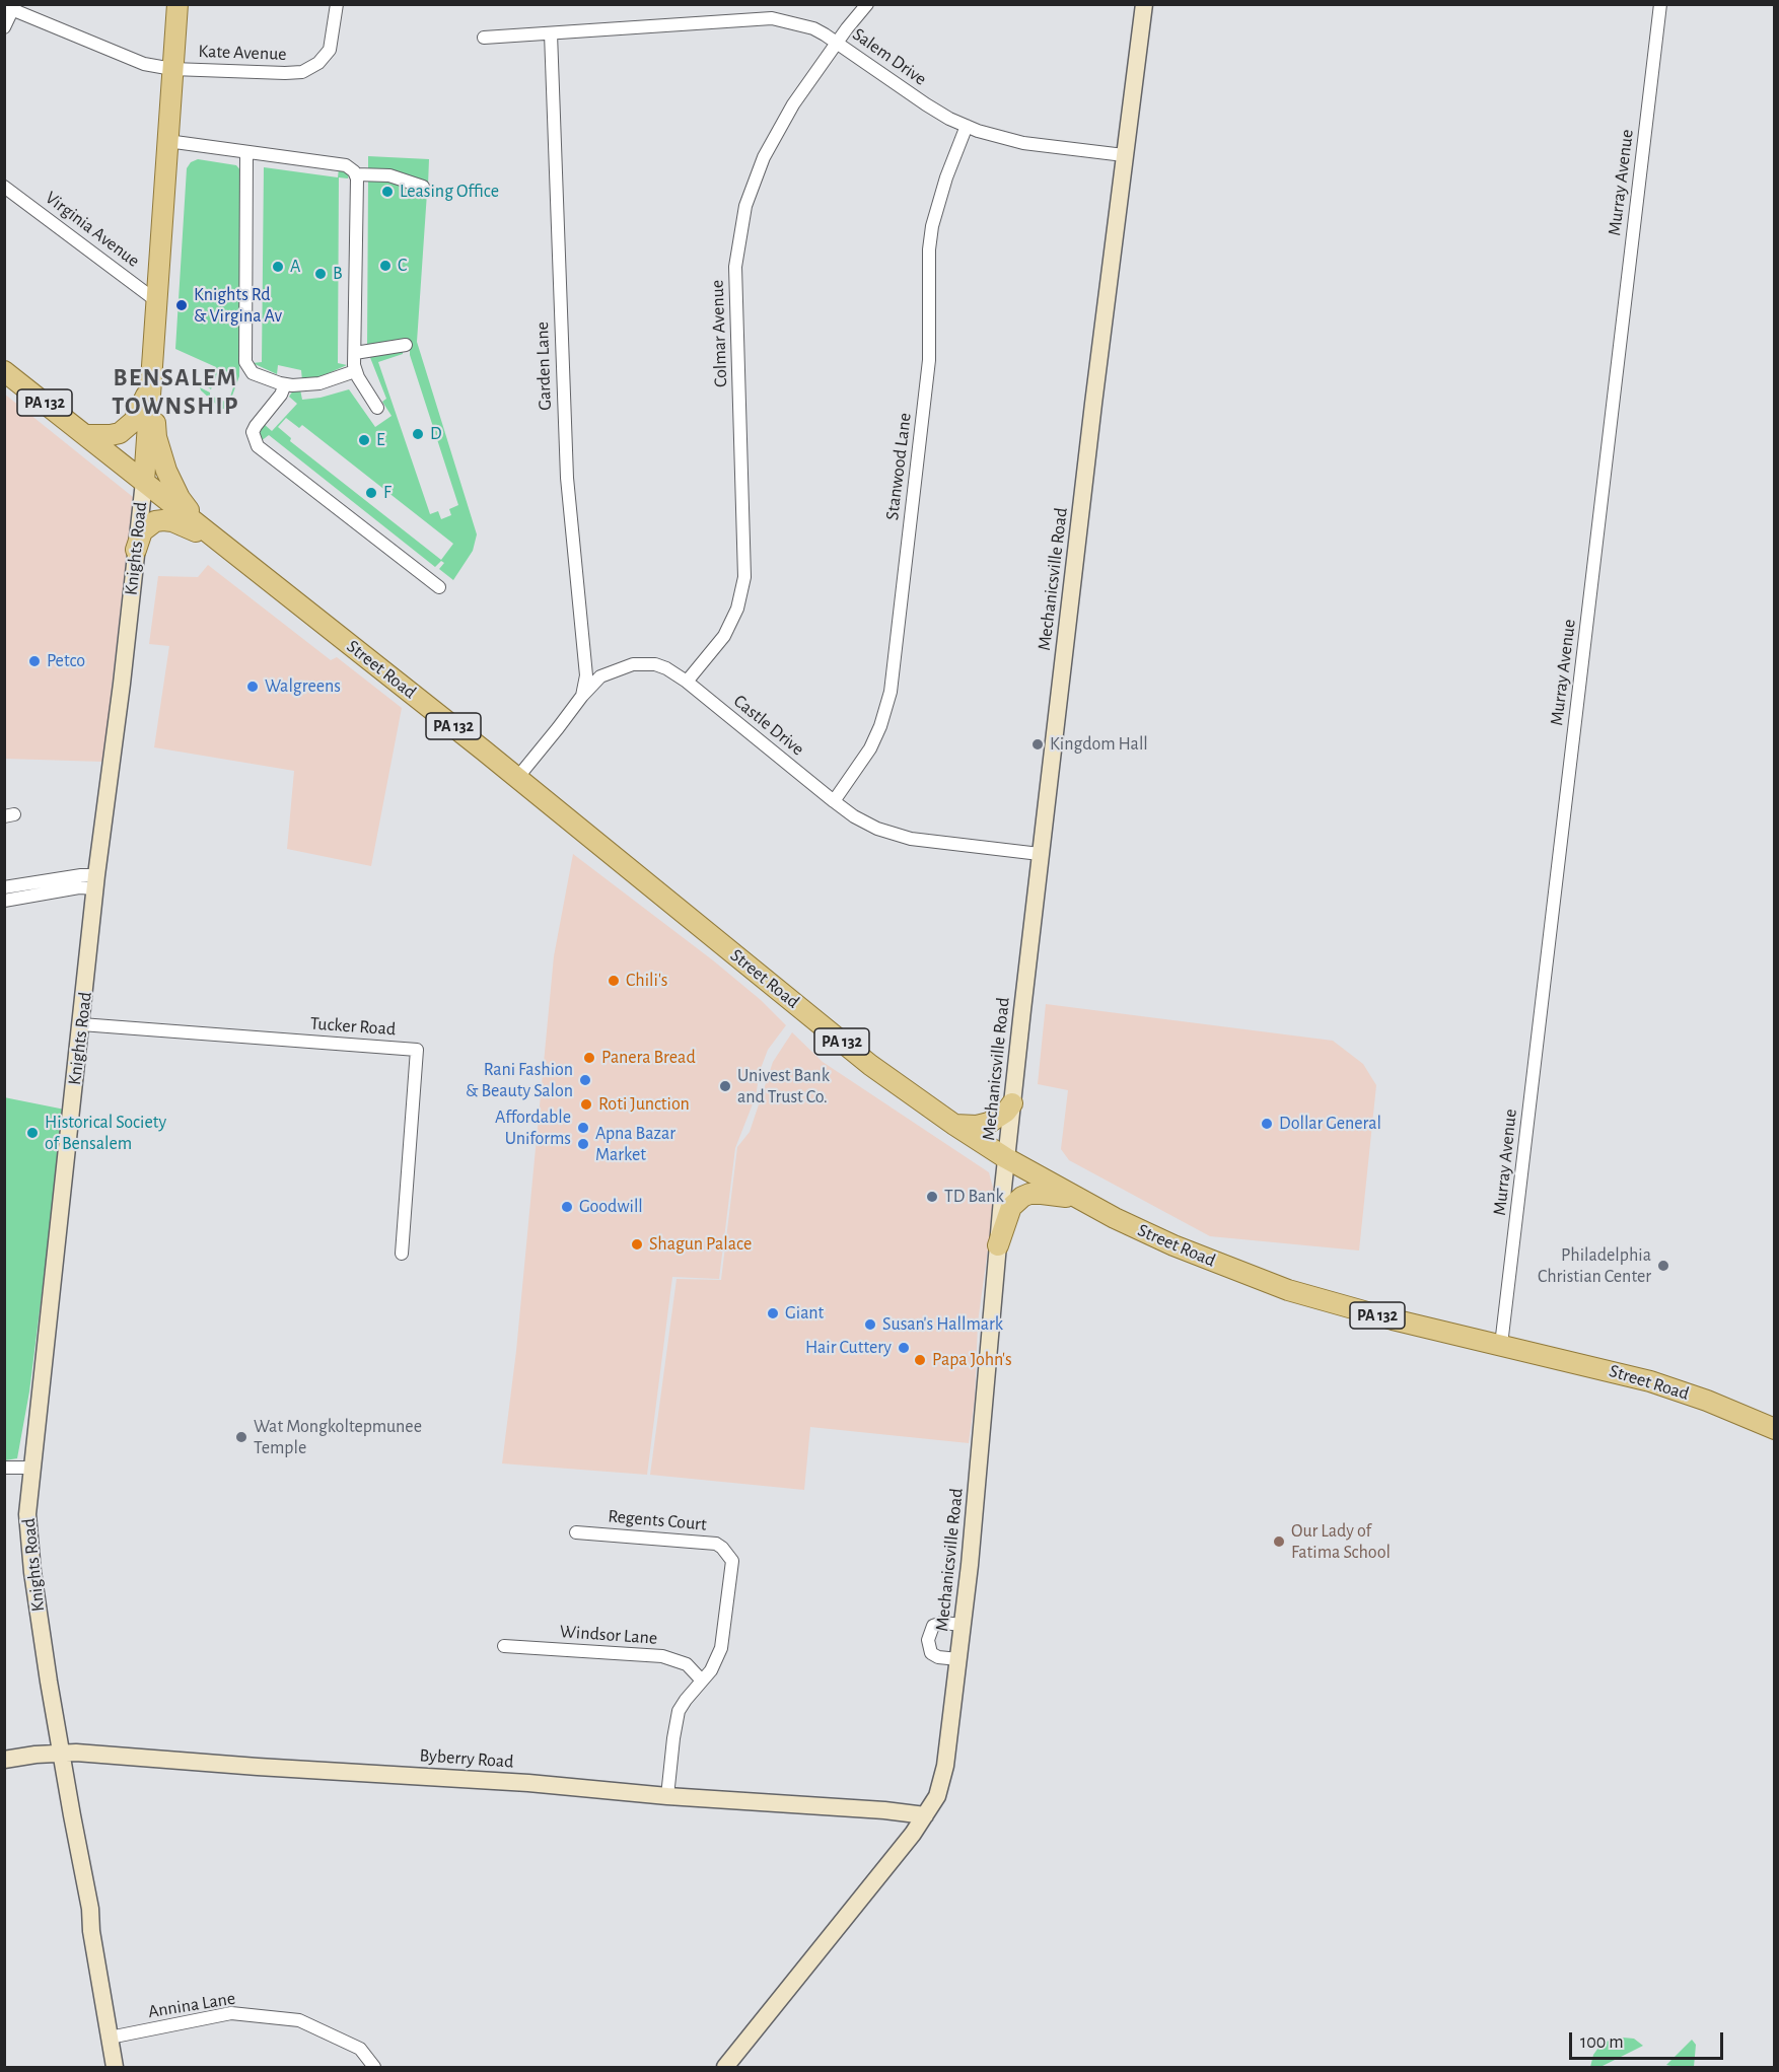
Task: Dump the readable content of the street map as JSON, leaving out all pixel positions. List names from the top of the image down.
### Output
{
  "streets": {
    "main road": ["PA 132", "Knights Road", "Street Road"],
    "street": [
      "Kate Avenue",
      "Salem Drive",
      "Murray Avenue",
      "Virginia Avenue",
      "Colmar Avenue",
      "Garden Lane",
      "Stanwood Lane",
      "Mechanicsville Road",
      "Castle Drive",
      "Tucker Road",
      "Regents Court",
      "Windsor Lane",
      "Byberry Road",
      "Annina Lane"
    ]
  },
  "crossings": [
    ["Kate Avenue", "Knights Road"],
    ["Salem Drive", "Colmar Avenue"],
    ["Salem Drive", "Garden Lane"],
    ["Salem Drive", "Stanwood Lane"],
    ["Salem Drive", "Mechanicsville Road"],
    ["Murray Avenue", "Street Road"],
    ["Virginia Avenue", "Knights Road"],
    ["Colmar Avenue", "Castle Drive"],
    ["Garden Lane", "Castle Drive"],
    ["Stanwood Lane", "Castle Drive"],
    ["Knights Road", "Street Road"],
    ["Knights Road", "Tucker Road"],
    ["Knights Road", "Byberry Road"],
    ["Knights Road", "Annina Lane"],
    ["Mechanicsville Road", "Street Road"],
    ["Mechanicsville Road", "Castle Drive"],
    ["Mechanicsville Road", "Byberry Road"],
    ["Street Road", "Castle Drive"],
    ["Regents Court", "Windsor Lane"],
    ["Regents Court", "Byberry Road"]
  ],
  "districts": ["BENSALEM TOWNSHIP"],
  "places": [
    "Leasing Office",
    "C",
    "A",
    "B",
    "Knights Rd & Virgina Av",
    "D",
    "E",
    "F",
    "Petco",
    "Walgreens",
    "Kingdom Hall",
    "Chili's",
    "Panera Bread",
    "Rani Fashion & Beauty Salon",
    "Univest Bank and Trust Co.",
    "Roti Junction",
    "Dollar General",
    "Affordable Uniforms",
    "Historical Society of Bensalem",
    "Apna Bazar Market",
    "TD Bank",
    "Goodwill",
    "Shagun Palace",
    "Philadelphia Christian Center",
    "Giant",
    "Susan's Hallmark",
    "Hair Cuttery",
    "Papa John's",
    "Wat Mongkoltepmunee Temple",
    "Our Lady of Fatima School"
  ],
  "scale_bar": "100 m"
}
